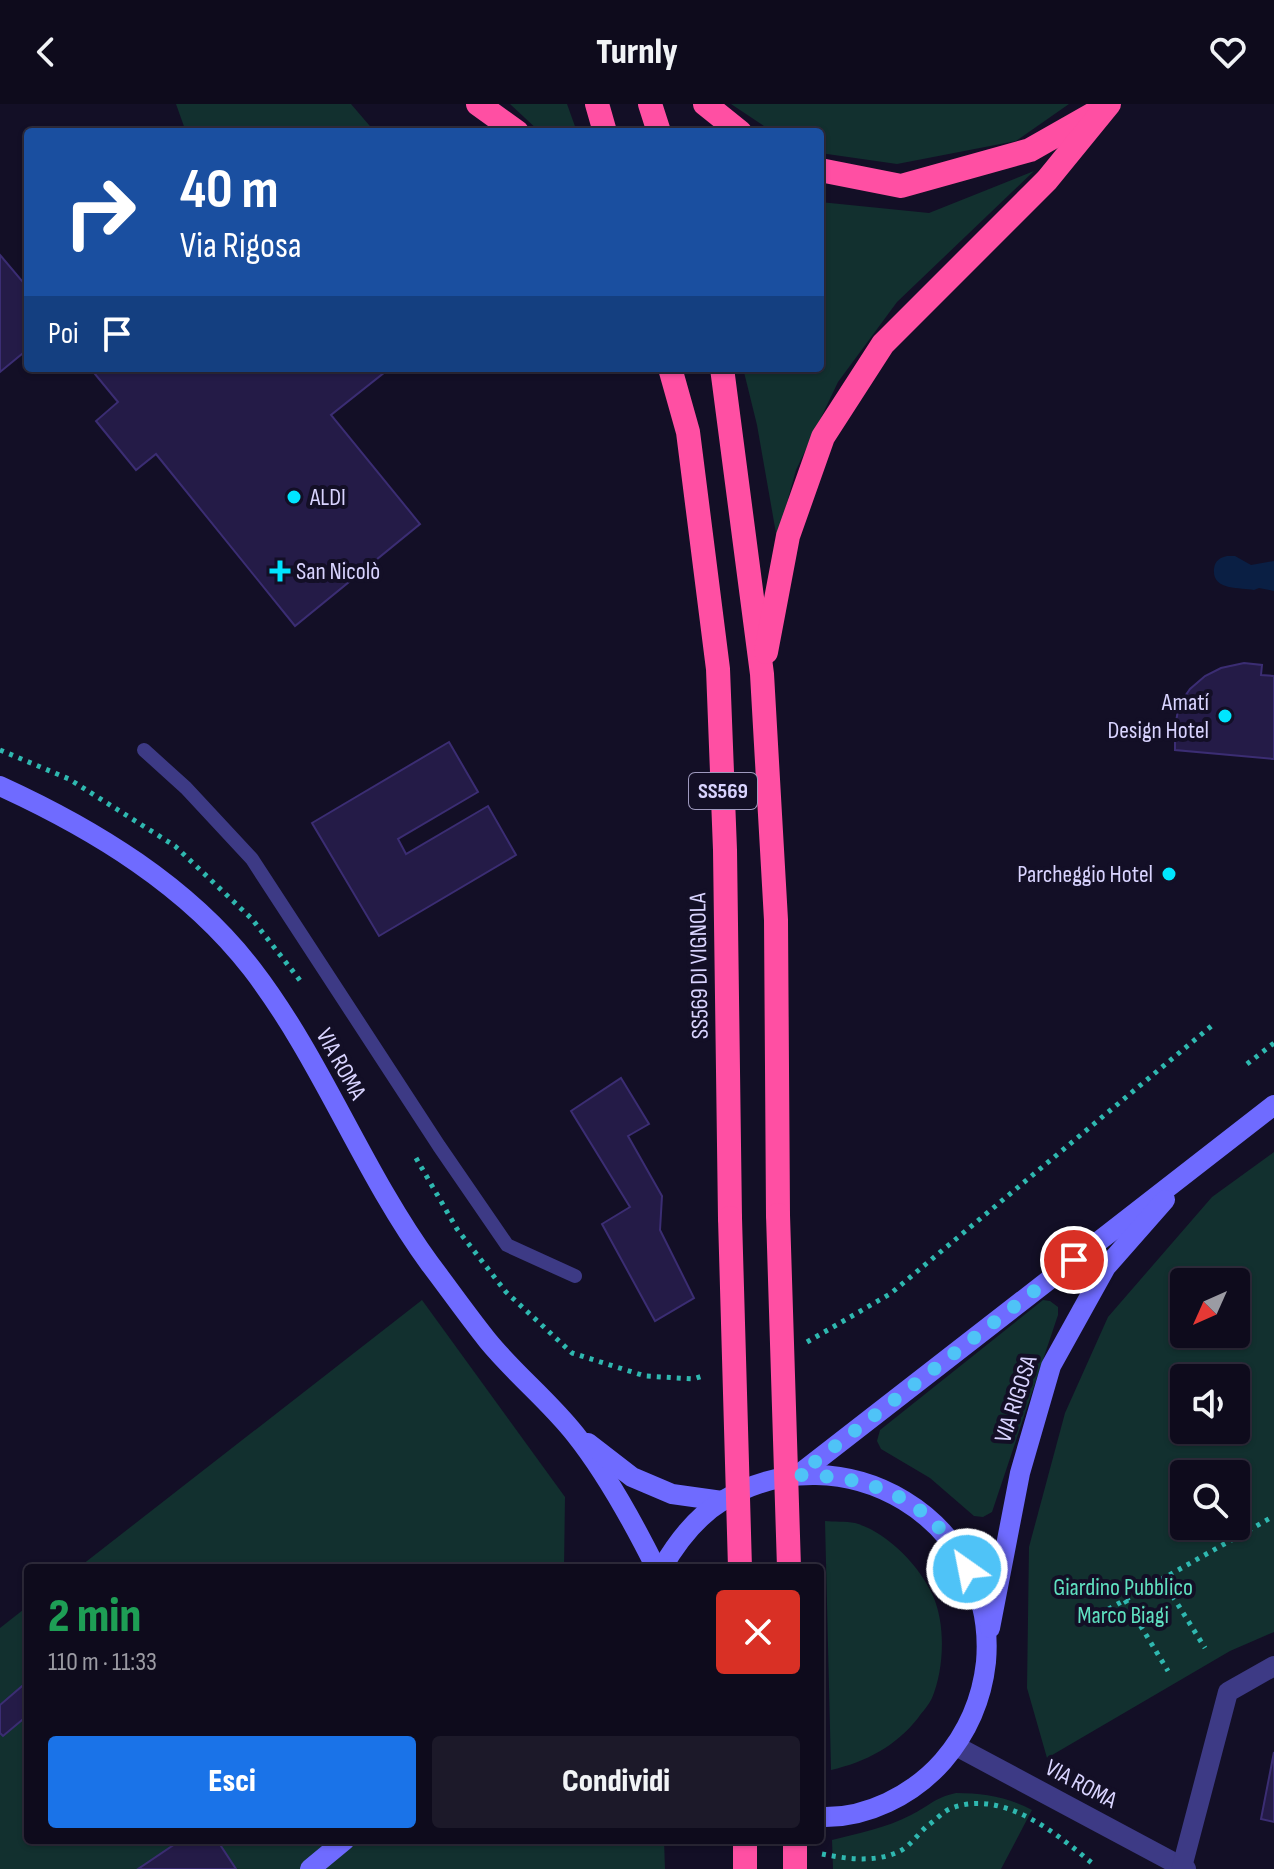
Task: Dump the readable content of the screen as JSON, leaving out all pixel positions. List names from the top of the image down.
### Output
{
  "streets": {
    "highway": ["SS569", "SS569 DI VIGNOLA"],
    "main road": ["VIA ROMA", "VIA RIGOSA"]
  },
  "crossings": [
    ["VIA ROMA", "VIA RIGOSA"]
  ],
  "parks": ["Giardino Pubblico Marco Biagi"],
  "places": {
    "other": ["ALDI", "Amatí Design Hotel", "Parcheggio Hotel"],
    "health": ["San Nicolò"]
  },
  "north": "bottom left",
  "page": {
    "header": "Turnly",
    "turn": ["40 m", "Via Rigosa"],
    "then": "Poi",
    "heading": ["2 min", "110 m · 11:33"],
    "buttons": ["Esci", "Condividi"]
  }
}
